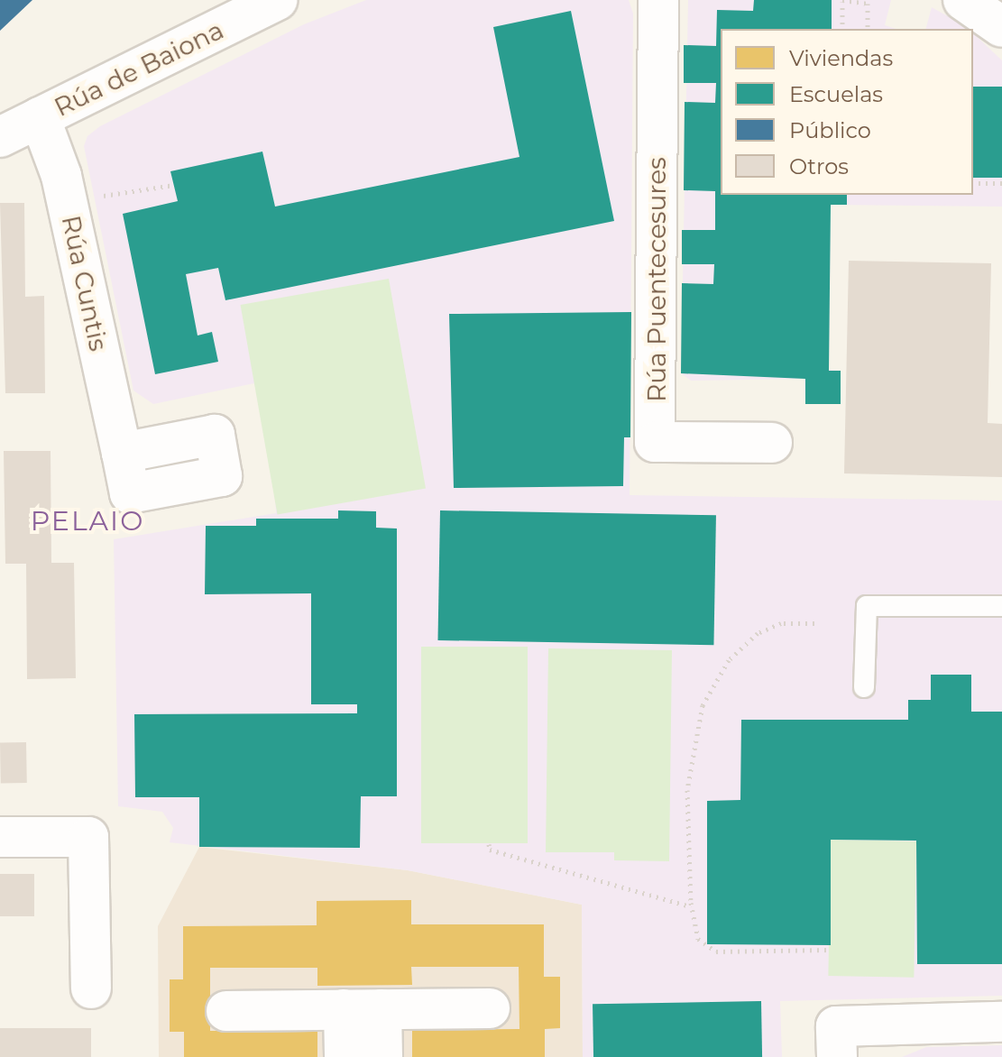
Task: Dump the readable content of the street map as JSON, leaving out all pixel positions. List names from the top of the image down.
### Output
{
  "streets": {
    "street": ["Rúa de Baiona", "Rúa Puentecesures", "Rúa Cuntis"]
  },
  "crossings": [
    ["Rúa de Baiona", "Rúa Cuntis"]
  ],
  "districts": ["PELAIO"],
  "legend": [
    "Viviendas",
    "Escuelas",
    "Público",
    "Otros"
  ]
}
